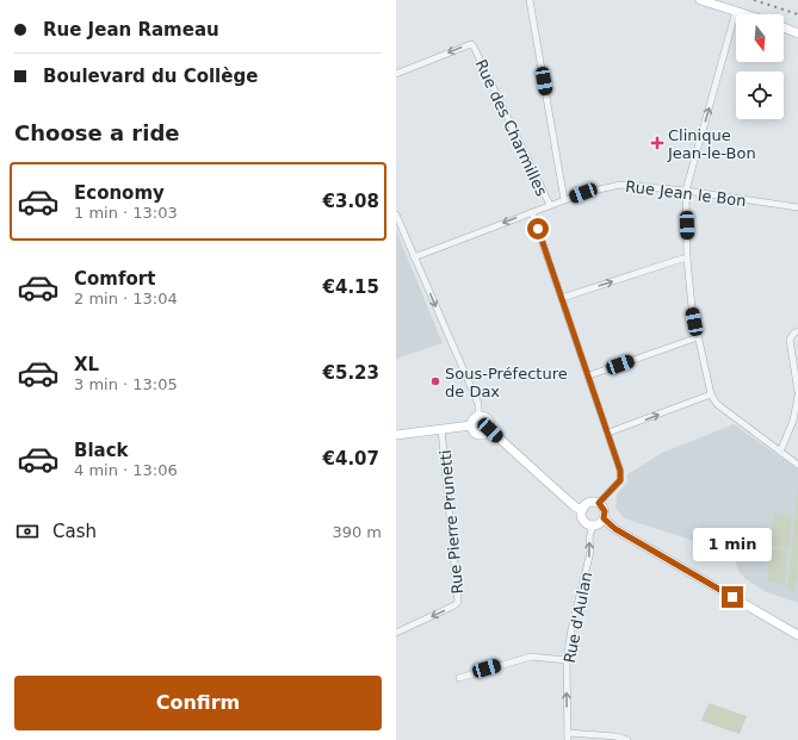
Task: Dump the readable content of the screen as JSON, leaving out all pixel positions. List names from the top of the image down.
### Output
{
  "streets": {
    "street": [
      "Rue des Charmilles",
      "Rue Jean le Bon",
      "Rue Pierre Prunetti",
      "Rue d'Aulan"
    ]
  },
  "crossings": [
    ["Rue des Charmilles", "Rue Jean le Bon"]
  ],
  "one_way": ["Rue Pierre Prunetti", "Rue d'Aulan"],
  "places": {
    "health": ["Clinique Jean-le-Bon"],
    "other": ["Sous-Préfecture de Dax"]
  },
  "north": "bottom",
  "page": {
    "banner": ["Rue Jean Rameau", "Boulevard du Collège"],
    "heading": "Choose a ride",
    "list": [
      {
        "name": "Economy",
        "note": "1 min · 13:03",
        "value": "€3.08"
      },
      {
        "name": "Comfort",
        "note": "2 min · 13:04",
        "value": "€4.15"
      },
      {
        "name": "XL",
        "note": "3 min · 13:05",
        "value": "€5.23"
      },
      {
        "name": "Black",
        "note": "4 min · 13:06",
        "value": "€4.07"
      }
    ],
    "pay": ["Cash", "390 m"],
    "bubble": "1 min",
    "buttons": "Confirm"
  }
}
